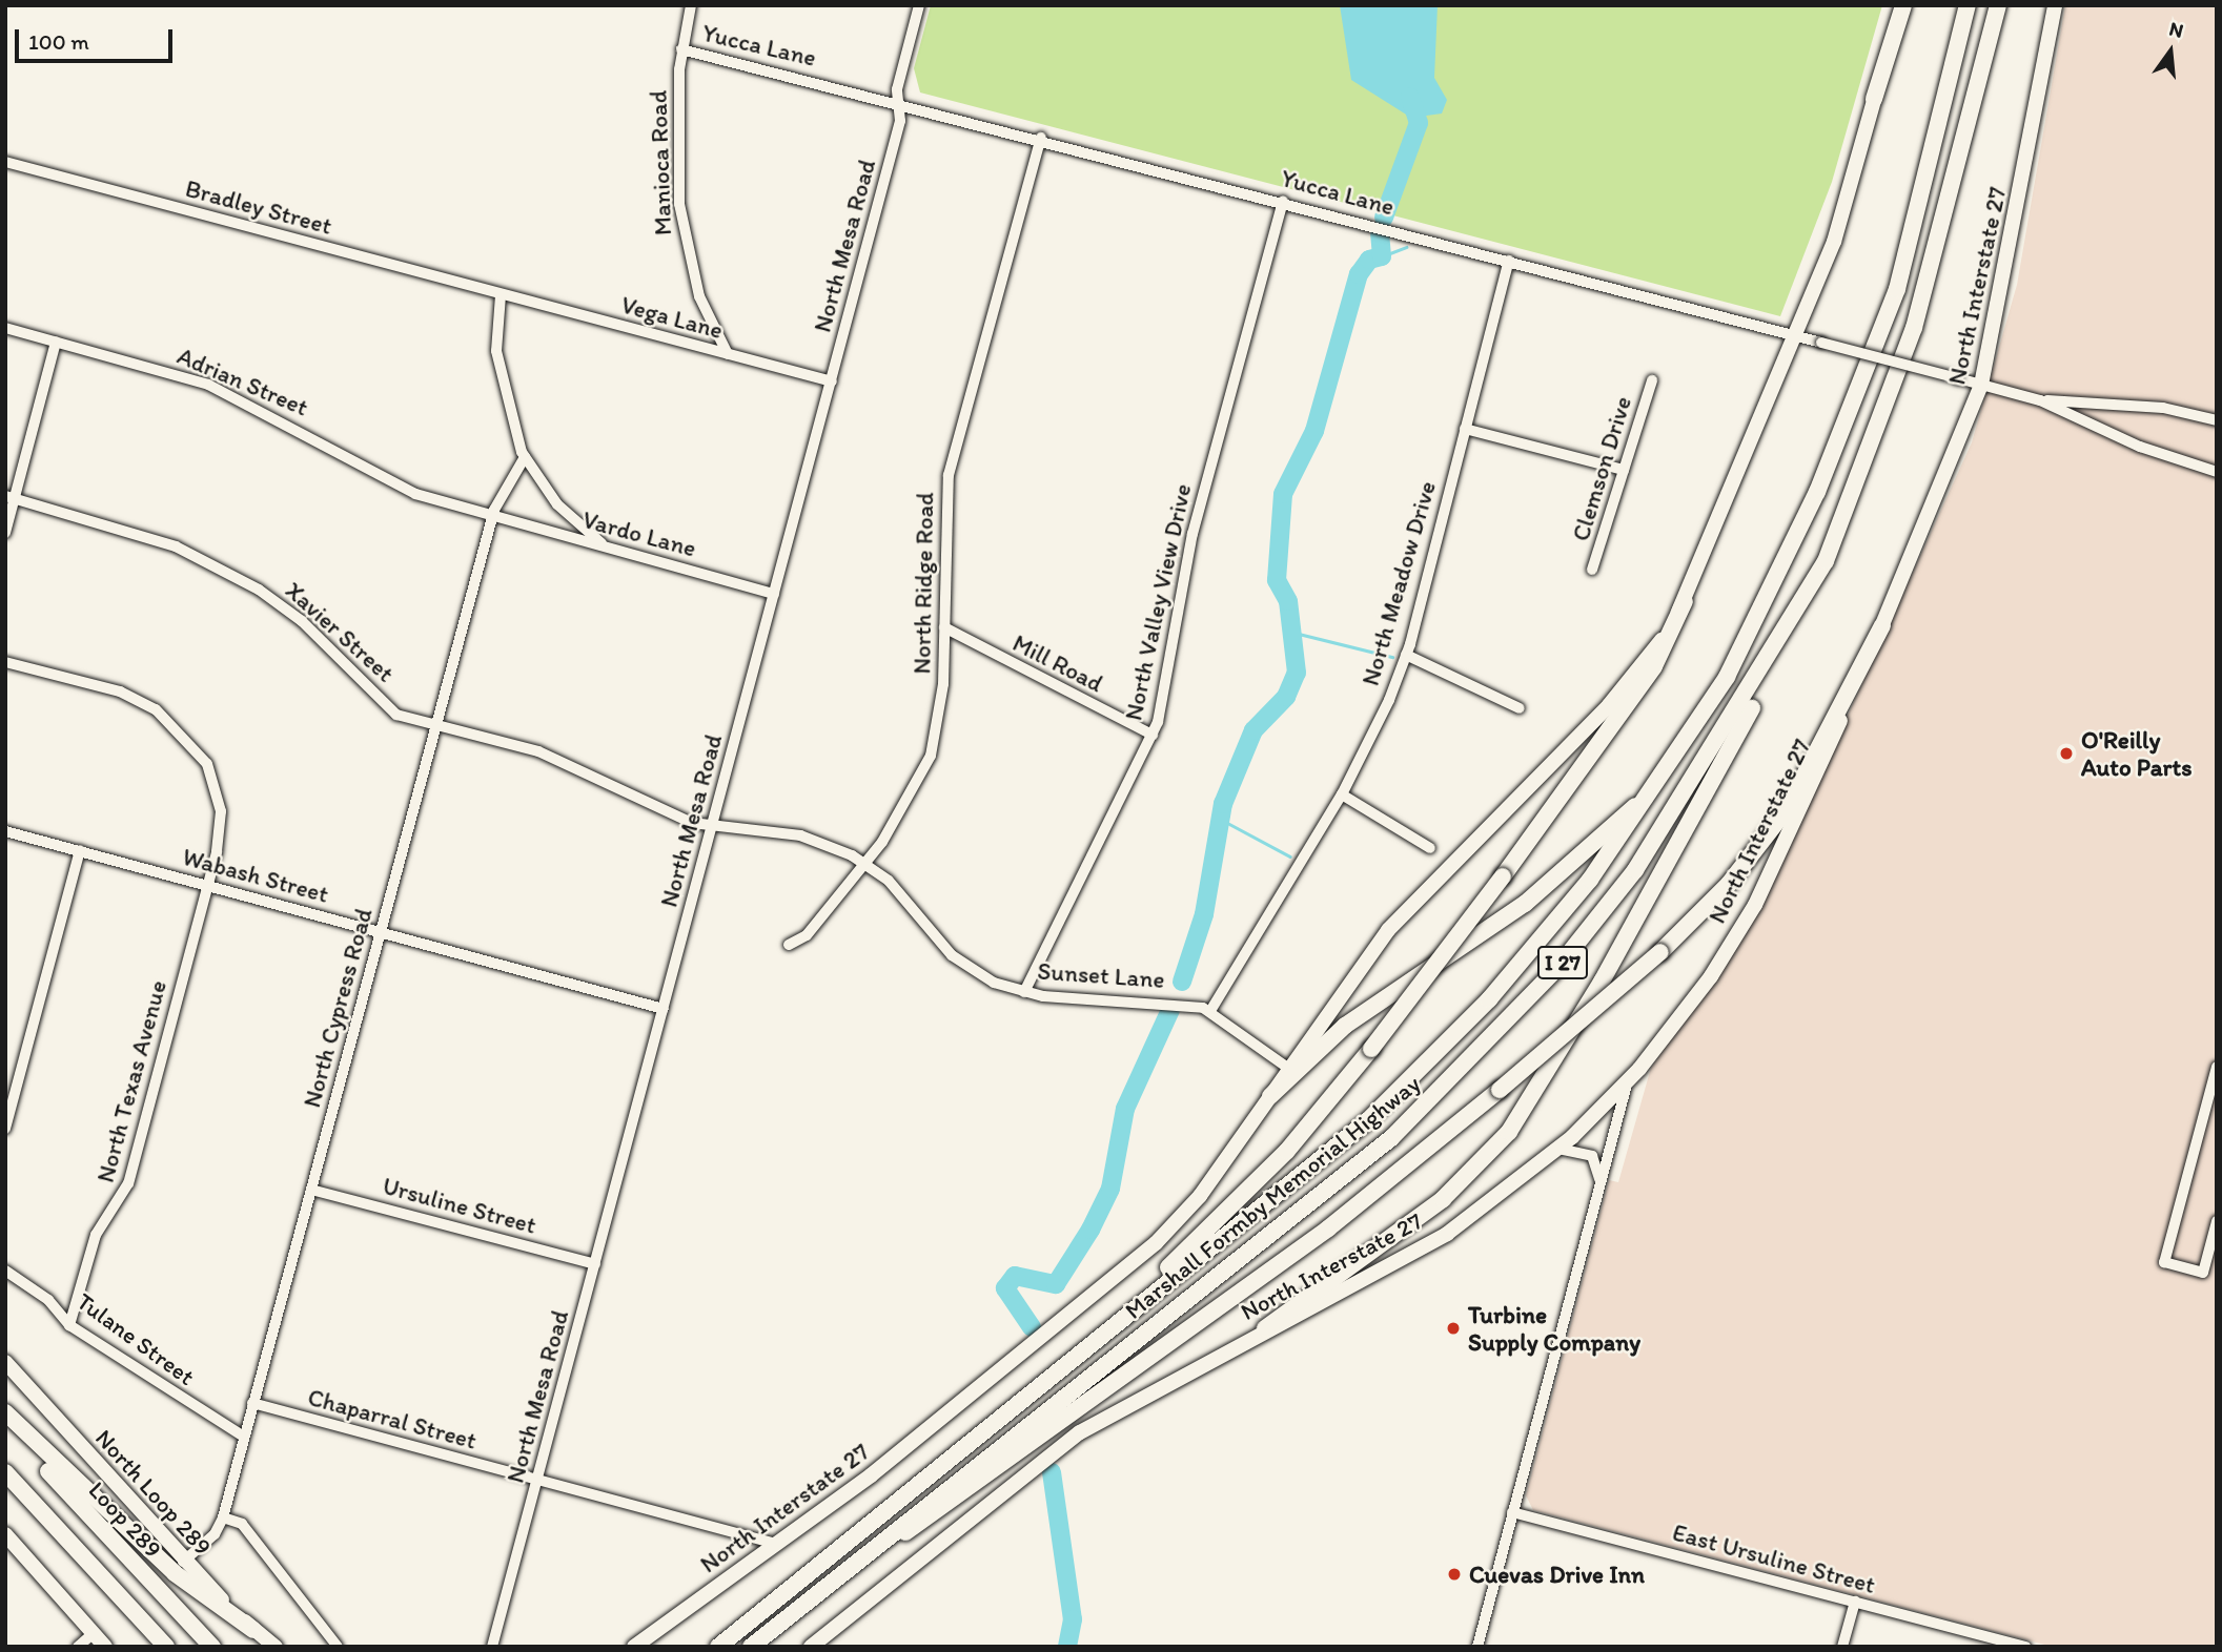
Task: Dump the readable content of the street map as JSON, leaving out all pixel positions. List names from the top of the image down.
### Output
{
  "streets": {
    "highway": ["I 27", "Marshall Formby Memorial Highway", "Loop 289"],
    "main road": ["North Interstate 27", "North Loop 289"],
    "street": [
      "Yucca Lane",
      "Manioca Road",
      "Bradley Street",
      "North Mesa Road",
      "Vega Lane",
      "Adrian Street",
      "Clemson Drive",
      "Vardo Lane",
      "North Ridge Road",
      "North Meadow Drive",
      "North Valley View Drive",
      "Xavier Street",
      "Mill Road",
      "Wabash Street",
      "Sunset Lane",
      "North Cypress Road",
      "North Texas Avenue",
      "Ursuline Street",
      "Tulane Street",
      "Chaparral Street",
      "East Ursuline Street"
    ]
  },
  "crossings": [
    ["Yucca Lane", "Manioca Road"],
    ["Yucca Lane", "North Mesa Road"],
    ["Yucca Lane", "North Interstate 27"],
    ["Yucca Lane", "North Ridge Road"],
    ["Yucca Lane", "North Meadow Drive"],
    ["Yucca Lane", "North Valley View Drive"],
    ["Manioca Road", "Vega Lane"],
    ["Bradley Street", "Vega Lane"],
    ["North Mesa Road", "Vega Lane"],
    ["North Mesa Road", "Vardo Lane"],
    ["North Mesa Road", "Wabash Street"],
    ["North Mesa Road", "Sunset Lane"],
    ["North Mesa Road", "Ursuline Street"],
    ["North Mesa Road", "Chaparral Street"],
    ["North Interstate 27", "Sunset Lane"],
    ["North Interstate 27", "Chaparral Street"],
    ["Adrian Street", "Vardo Lane"],
    ["Adrian Street", "North Cypress Road"],
    ["Vardo Lane", "North Cypress Road"],
    ["North Ridge Road", "Mill Road"],
    ["North Ridge Road", "Sunset Lane"],
    ["North Meadow Drive", "Sunset Lane"],
    ["North Valley View Drive", "Mill Road"],
    ["North Valley View Drive", "Sunset Lane"],
    ["Xavier Street", "Sunset Lane"],
    ["Xavier Street", "North Cypress Road"],
    ["Wabash Street", "North Cypress Road"],
    ["Wabash Street", "North Texas Avenue"],
    ["Sunset Lane", "North Cypress Road"],
    ["North Cypress Road", "Ursuline Street"],
    ["North Cypress Road", "Tulane Street"],
    ["North Cypress Road", "Chaparral Street"],
    ["North Cypress Road", "North Loop 289"],
    ["North Texas Avenue", "Tulane Street"]
  ],
  "places": ["O'Reilly Auto Parts", "Turbine Supply Company", "Cuevas Drive Inn"],
  "scale_bar": "100 m",
  "north": "top"
}
